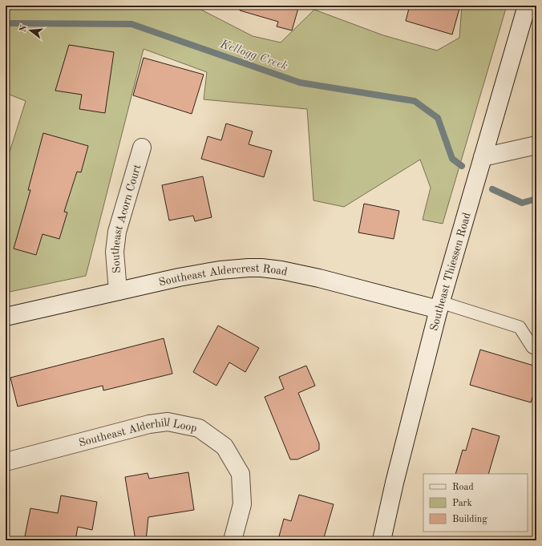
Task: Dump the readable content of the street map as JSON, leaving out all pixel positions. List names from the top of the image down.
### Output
{
  "streets": {
    "street": [
      "Southeast Acorn Court",
      "Southeast Thiessen Road",
      "Southeast Aldercrest Road",
      "Southeast Alderhill Loop"
    ]
  },
  "crossings": [
    ["Southeast Acorn Court", "Southeast Aldercrest Road"],
    ["Southeast Thiessen Road", "Southeast Aldercrest Road"]
  ],
  "water": ["Kellogg Creek"],
  "legend": ["Road", "Park", "Building"],
  "north": "left"
}
